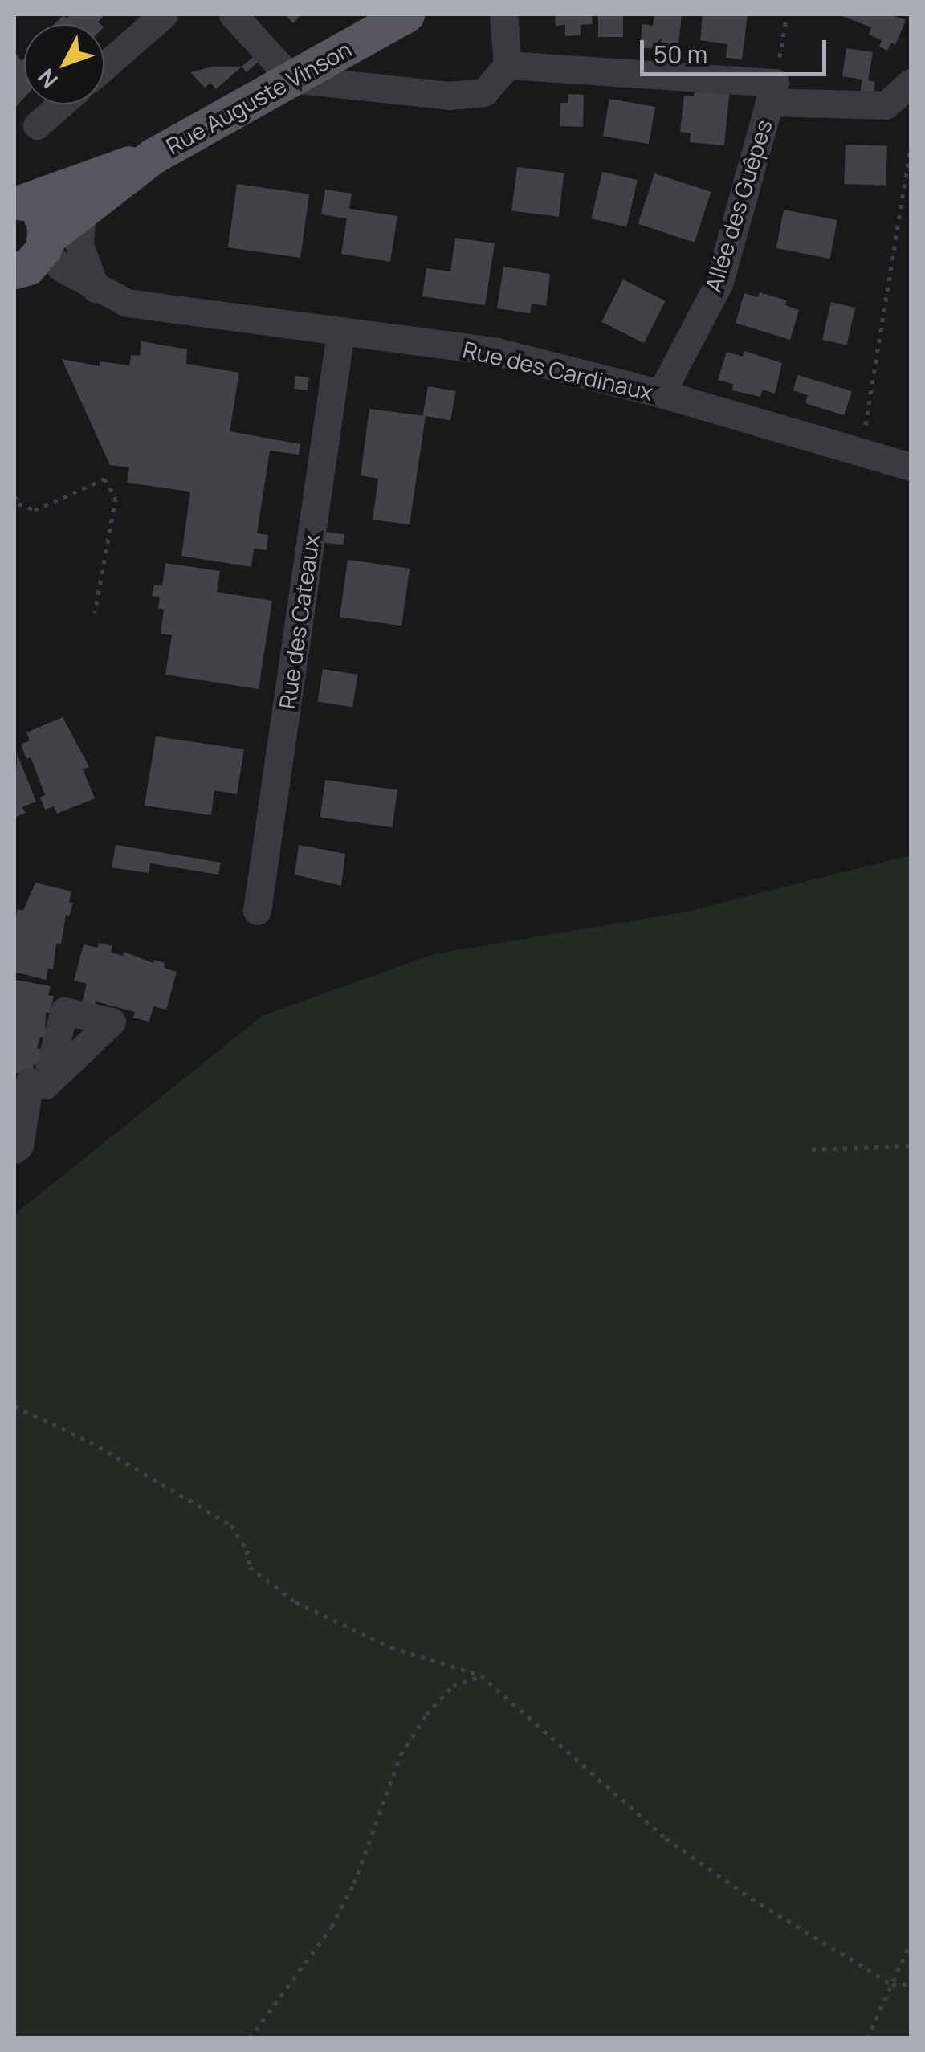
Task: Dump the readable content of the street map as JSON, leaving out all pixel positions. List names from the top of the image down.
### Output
{
  "streets": {
    "main road": ["Rue Auguste Vinson"],
    "street": ["Allée des Guêpes", "Rue des Cardinaux", "Rue des Cateaux"]
  },
  "crossings": [
    ["Allée des Guêpes", "Rue des Cardinaux"],
    ["Rue des Cardinaux", "Rue des Cateaux"]
  ],
  "scale_bar": "50 m",
  "north": "bottom left"
}
